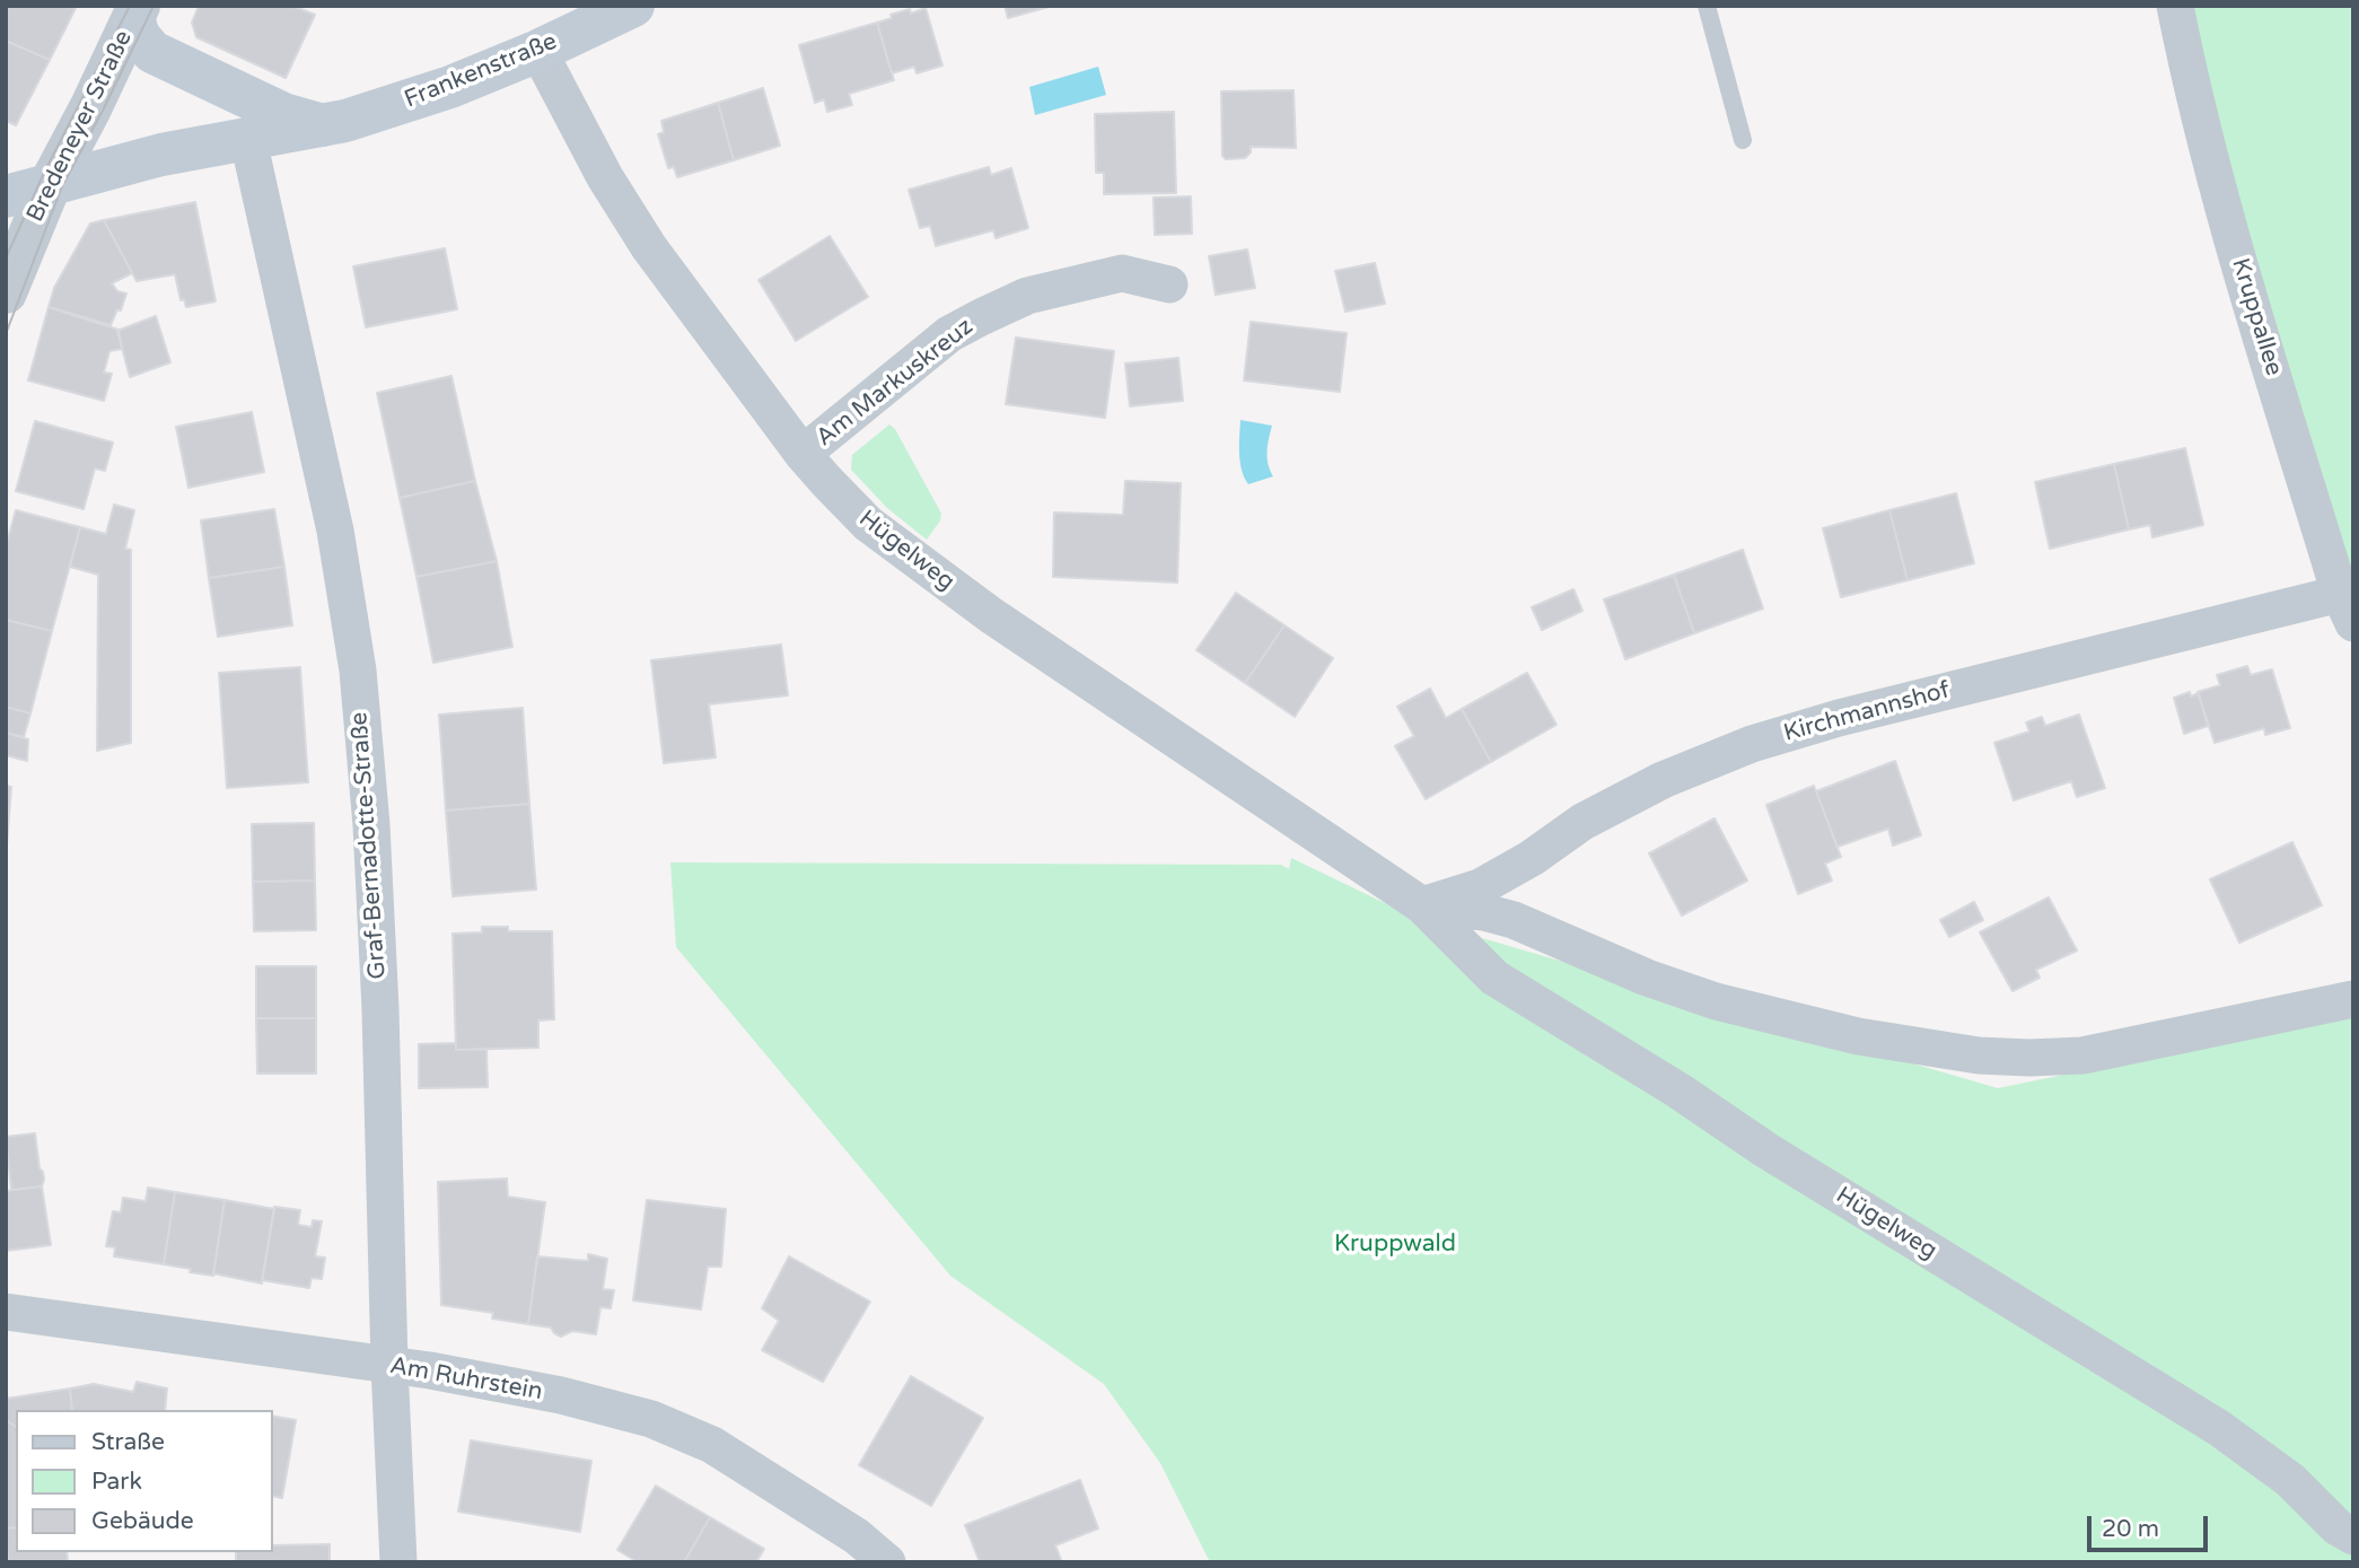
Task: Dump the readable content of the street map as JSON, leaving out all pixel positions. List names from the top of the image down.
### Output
{
  "streets": {
    "main road": ["Frankenstraße"],
    "street": [
      "Bredeneyer Straße",
      "Kruppallee",
      "Am Markuskreuz",
      "Hügelweg",
      "Kirchmannshof",
      "Graf-Bernadotte-Straße",
      "Am Ruhrstein"
    ]
  },
  "crossings": [
    ["Frankenstraße", "Bredeneyer Straße"],
    ["Frankenstraße", "Hügelweg"],
    ["Frankenstraße", "Graf-Bernadotte-Straße"],
    ["Kruppallee", "Kirchmannshof"],
    ["Am Markuskreuz", "Hügelweg"],
    ["Hügelweg", "Kirchmannshof"],
    ["Graf-Bernadotte-Straße", "Am Ruhrstein"]
  ],
  "parks": ["Kruppwald"],
  "legend": ["Straße", "Park", "Gebäude"],
  "scale_bar": "20 m"
}
